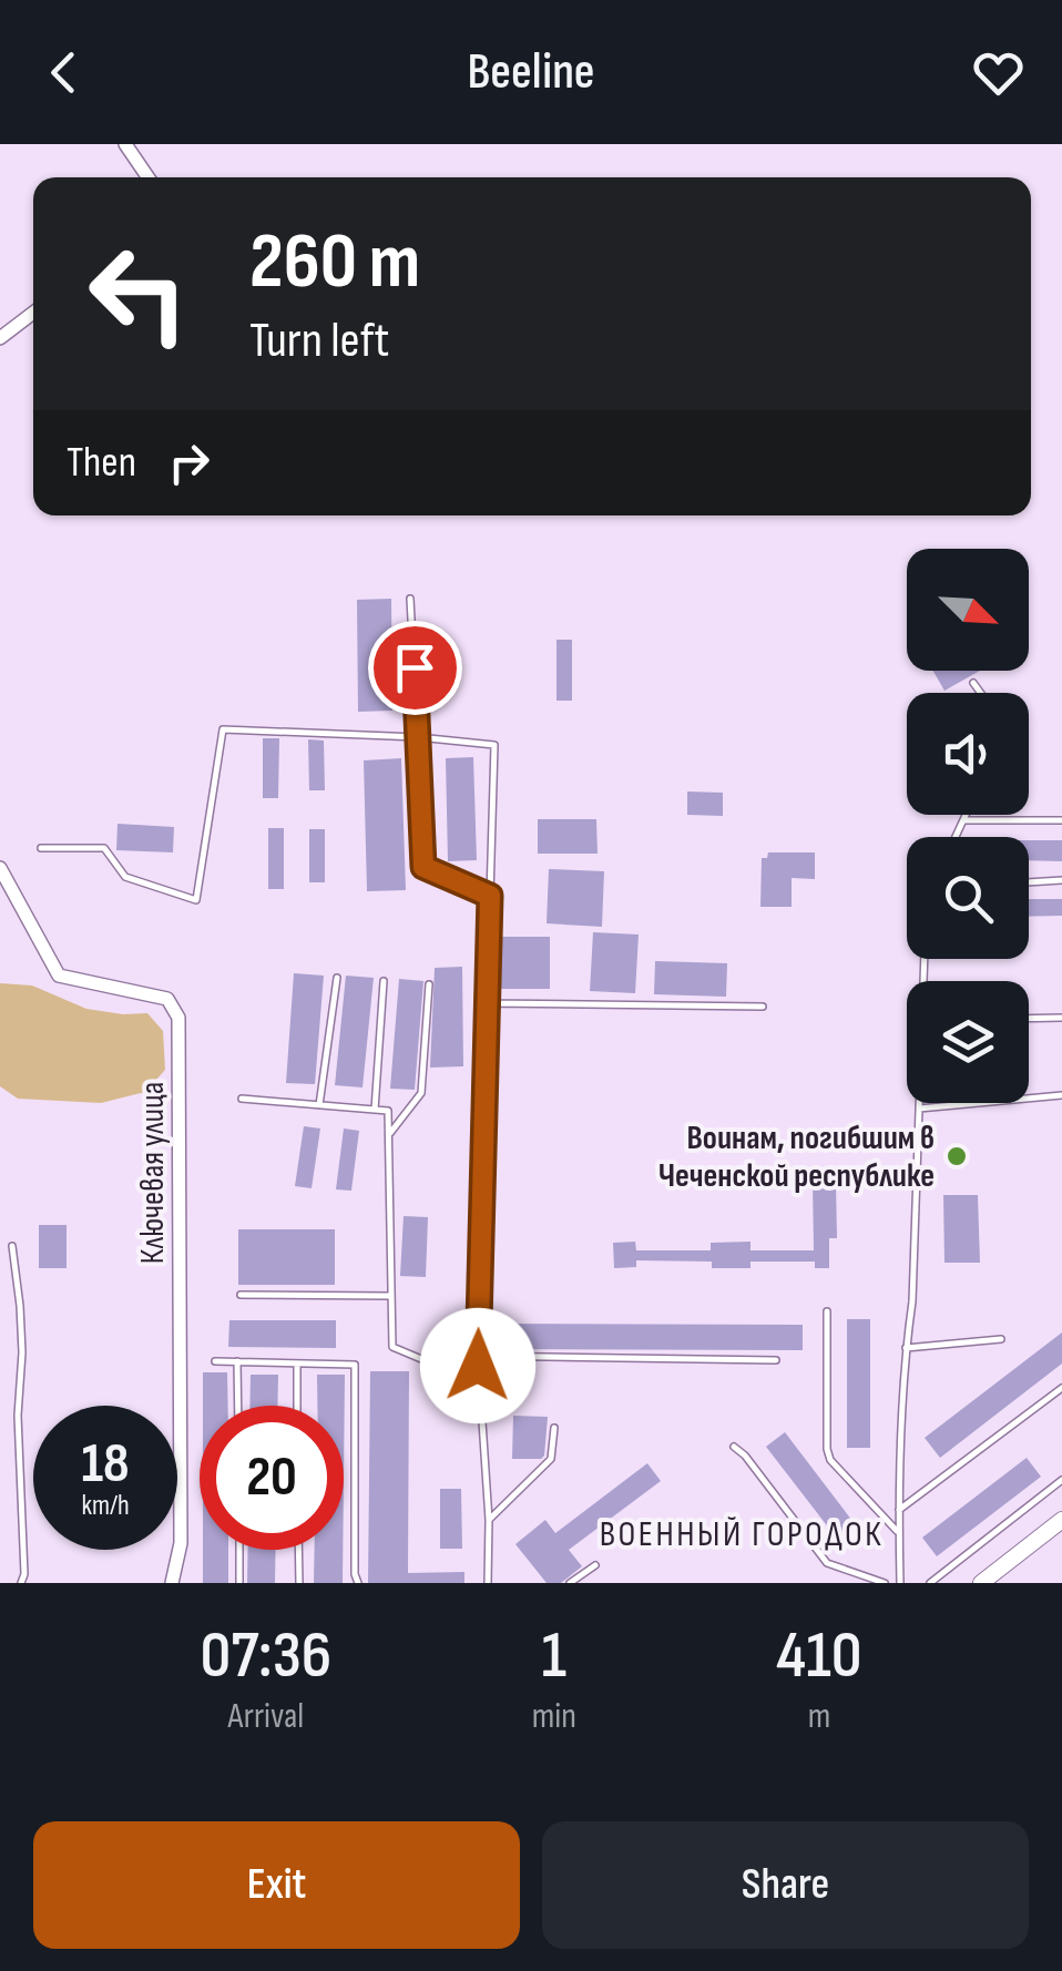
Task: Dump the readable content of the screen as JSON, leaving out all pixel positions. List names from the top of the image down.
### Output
{
  "streets": {
    "street": ["Ключевая улица"]
  },
  "districts": ["ВОЕННЫЙ ГОРОДОК"],
  "places": ["Воинам, погибшим в Чеченской республике"],
  "north": "bottom right",
  "page": {
    "header": "Beeline",
    "turn": ["260 m", "Turn left"],
    "then": "Then",
    "speed": "18 km/h",
    "limit": "20",
    "eta": [
      "07:36",
      "Arrival",
      "1",
      "min",
      "410",
      "m"
    ],
    "buttons": ["Exit", "Share"]
  }
}
